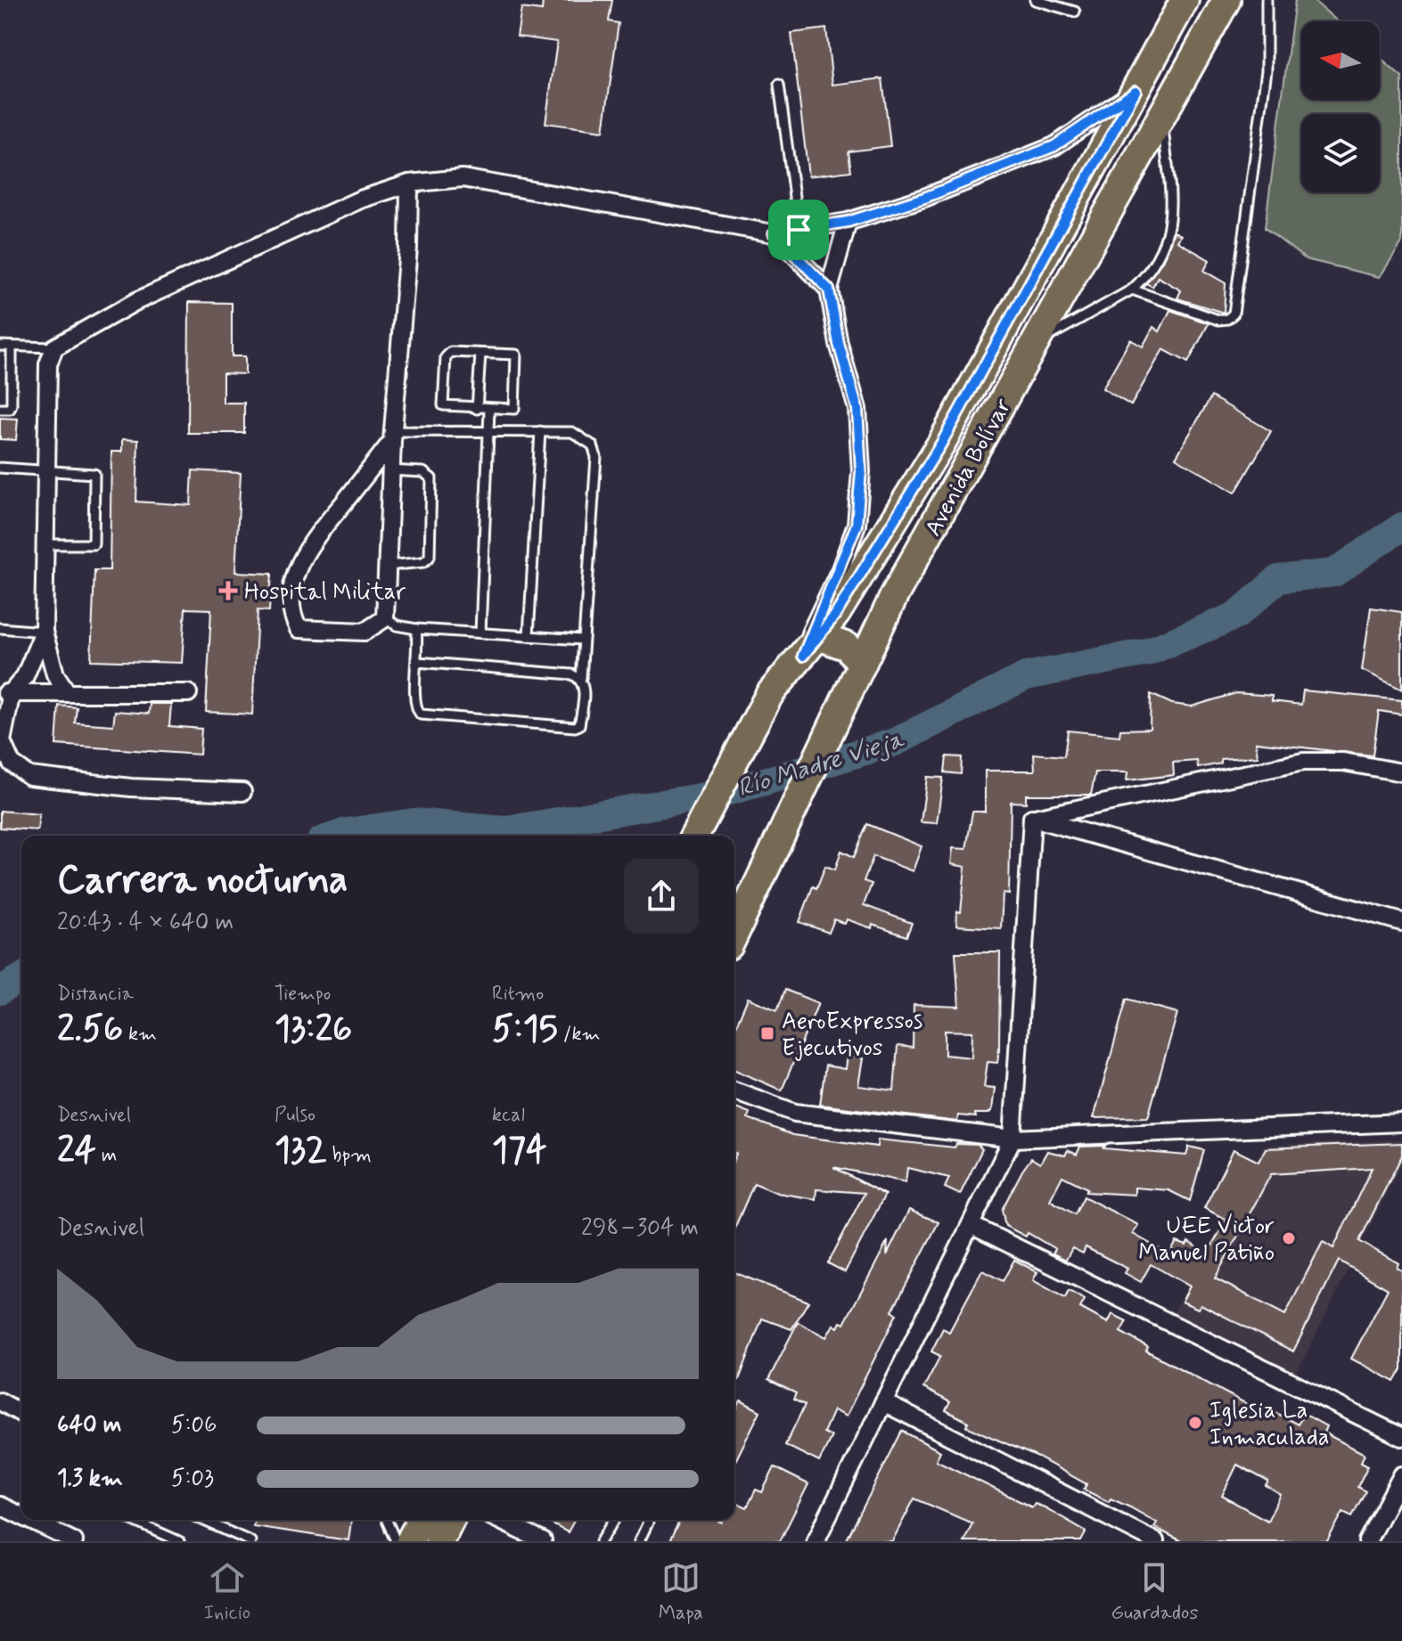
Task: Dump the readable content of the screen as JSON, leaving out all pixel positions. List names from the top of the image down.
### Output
{
  "streets": {
    "main road": ["Avenida Bolívar"]
  },
  "water": ["Río Madre Vieja"],
  "places": {
    "health": ["Hospital Militar"],
    "transit": ["AeroExpressos Ejecutivos"],
    "other": ["UEE Victor Manuel Patiño", "Iglesia La Inmaculada"]
  },
  "north": "left",
  "page": {
    "heading": ["Carrera nocturna", "20:43 · 4 × 640 m"],
    "stats": [
      ["Distancia", "2.56 km"],
      ["Tiempo", "13:26"],
      ["Ritmo", "5:15 /km"],
      ["Desnivel", "24 m"],
      ["Pulso", "132 bpm"],
      ["kcal", "174"]
    ],
    "chart": ["Desnivel", "298–304 m"],
    "list": [
      {
        "name": "640 m",
        "note": "5:06"
      },
      {
        "name": "1.3 km",
        "note": "5:03"
      }
    ],
    "tabs": ["Inicio", "Mapa", "Guardados"]
  }
}
